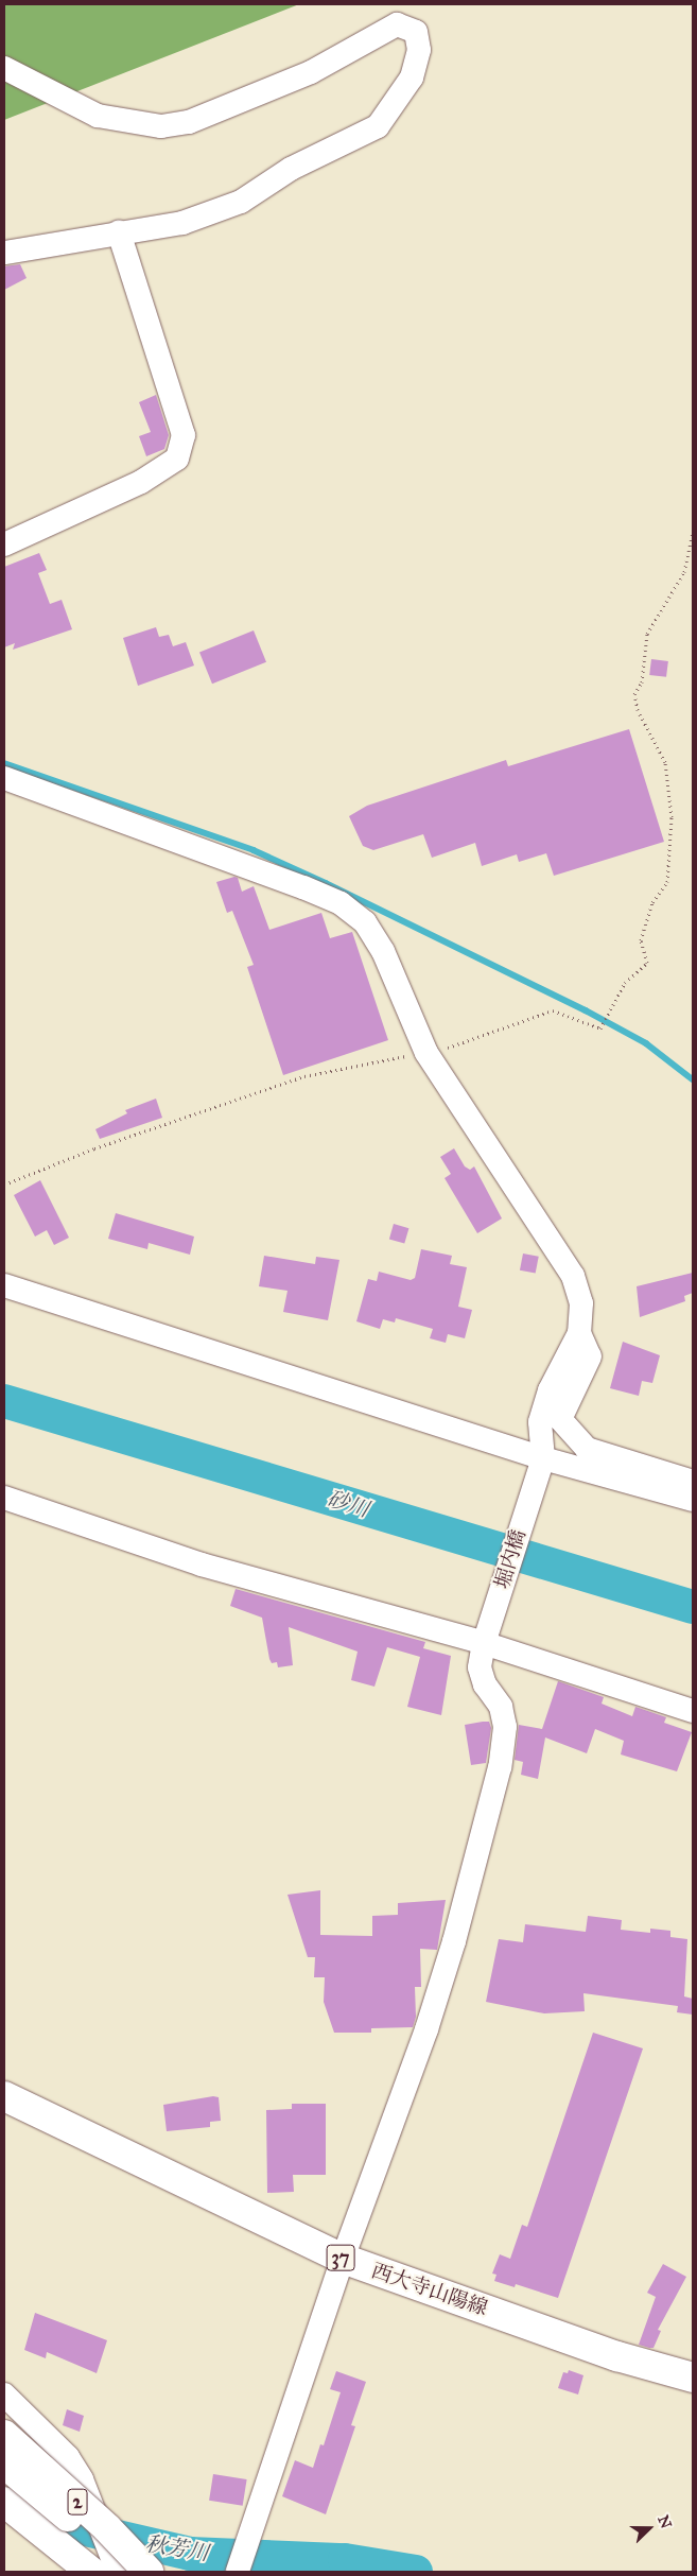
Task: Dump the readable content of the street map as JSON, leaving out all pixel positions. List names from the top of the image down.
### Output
{
  "streets": {
    "main road": ["37", "西大寺山陽線", "2"],
    "street": ["堀内橋"]
  },
  "crossings": [
    ["堀内橋", "西大寺山陽線"]
  ],
  "water": ["砂川", "秋芳川"],
  "north": "right"
}
